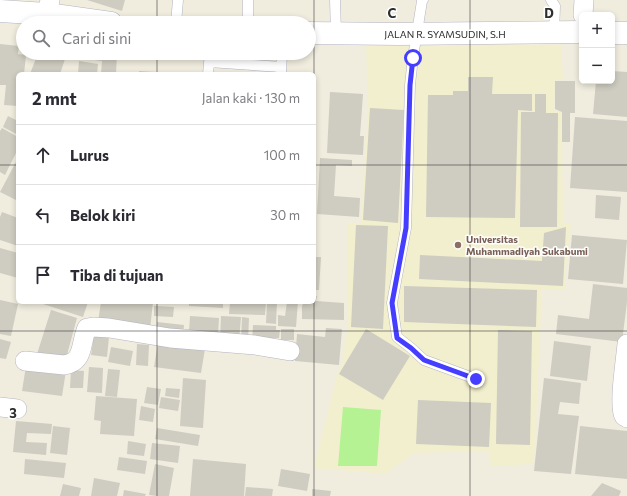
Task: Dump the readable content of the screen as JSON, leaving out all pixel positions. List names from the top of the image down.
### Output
{
  "streets": {
    "street": ["JALAN R. SYAMSUDIN, S.H"]
  },
  "places": ["Universitas Muhammadiyah Sukabumi"],
  "page": {
    "map_buttons": ["+", "−"],
    "search": "Cari di sini",
    "heading": ["2 mnt", "Jalan kaki · 130 m"],
    "list": [
      ["Lurus", "100 m"],
      ["Belok kiri", "30 m"],
      "Tiba di tujuan"
    ]
  },
  "grid": {
    "columns": ["C", "D"],
    "rows": ["3"]
  }
}
